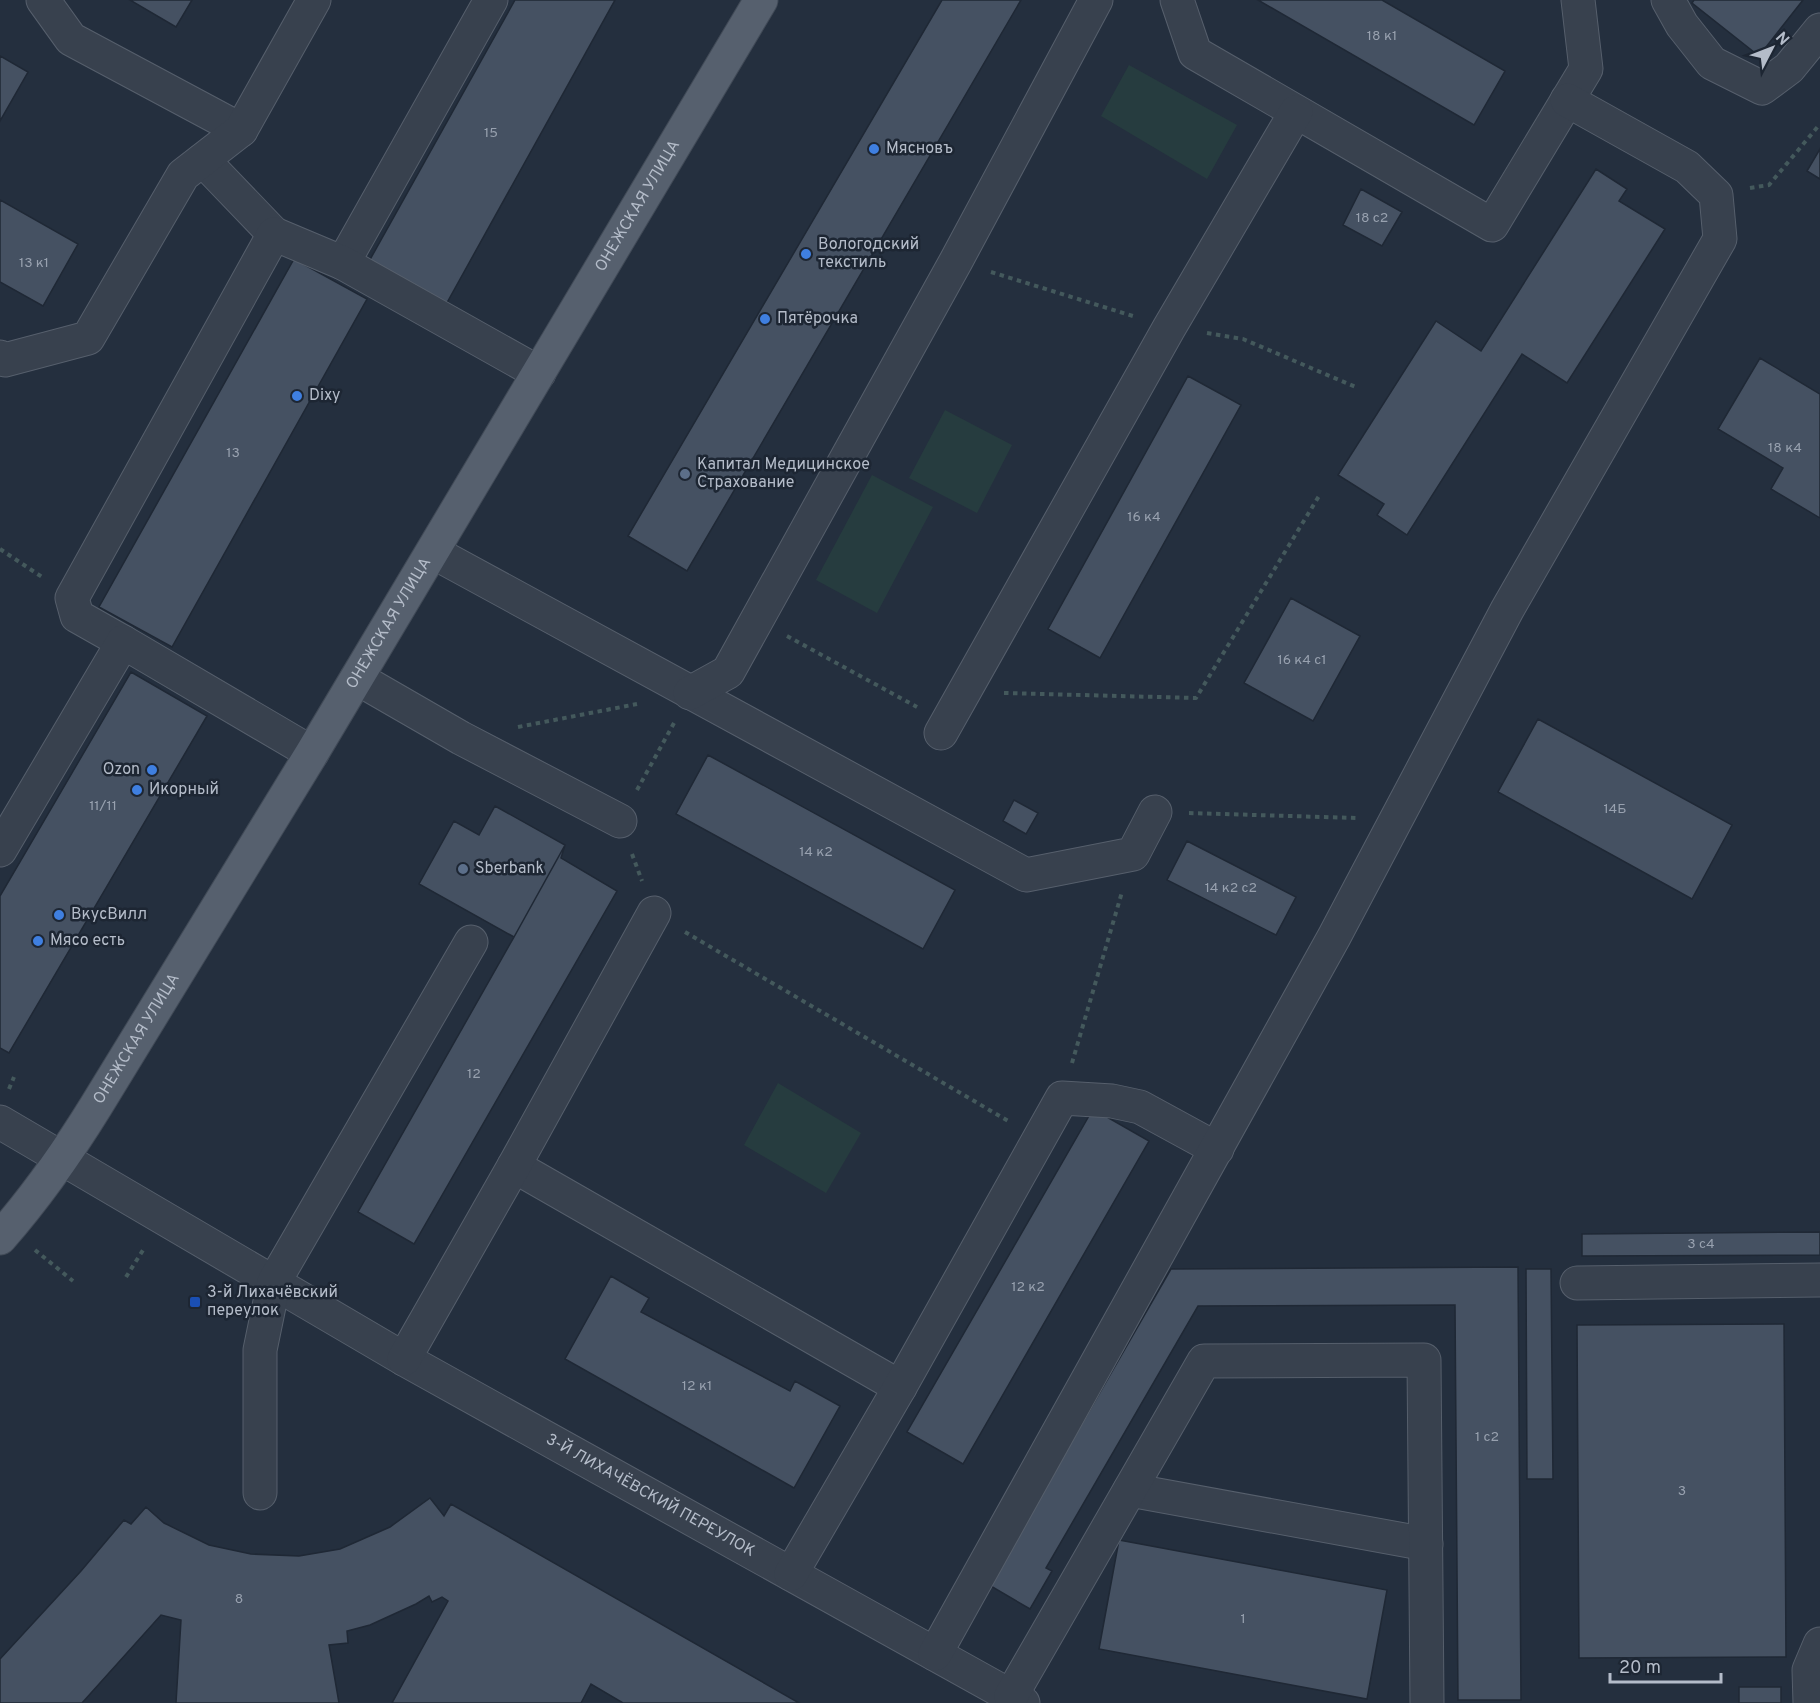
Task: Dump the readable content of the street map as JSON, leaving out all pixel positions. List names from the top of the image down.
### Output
{
  "streets": {
    "main road": ["ОНЕЖСКАЯ УЛИЦА"],
    "street": ["3-Й ЛИХАЧЁВСКИЙ ПЕРЕУЛОК"]
  },
  "crossings": [
    ["ОНЕЖСКАЯ УЛИЦА", "3-Й ЛИХАЧЁВСКИЙ ПЕРЕУЛОК"]
  ],
  "places": {
    "other": [
      "Мясновъ",
      "Вологодский текстиль",
      "Пятёрочка",
      "Dixy",
      "Капитал Медицинское Страхование",
      "Ozon",
      "Икорный",
      "Sberbank",
      "ВкусВилл",
      "Мясо есть"
    ],
    "transit": ["3-й Лихачёвский переулок"]
  },
  "house_numbers": [
    "18 к1",
    "15",
    "18 с2",
    "13 к1",
    "18 к4",
    "13",
    "16 к4",
    "16 к4 с1",
    "11/11",
    "14Б",
    "14 к2",
    "14 к2 с2",
    "12",
    "3 с4",
    "12 к2",
    "12 к1",
    "1 с2",
    "3",
    "8",
    "1"
  ],
  "scale_bar": "20 m",
  "north": "top right"
}
